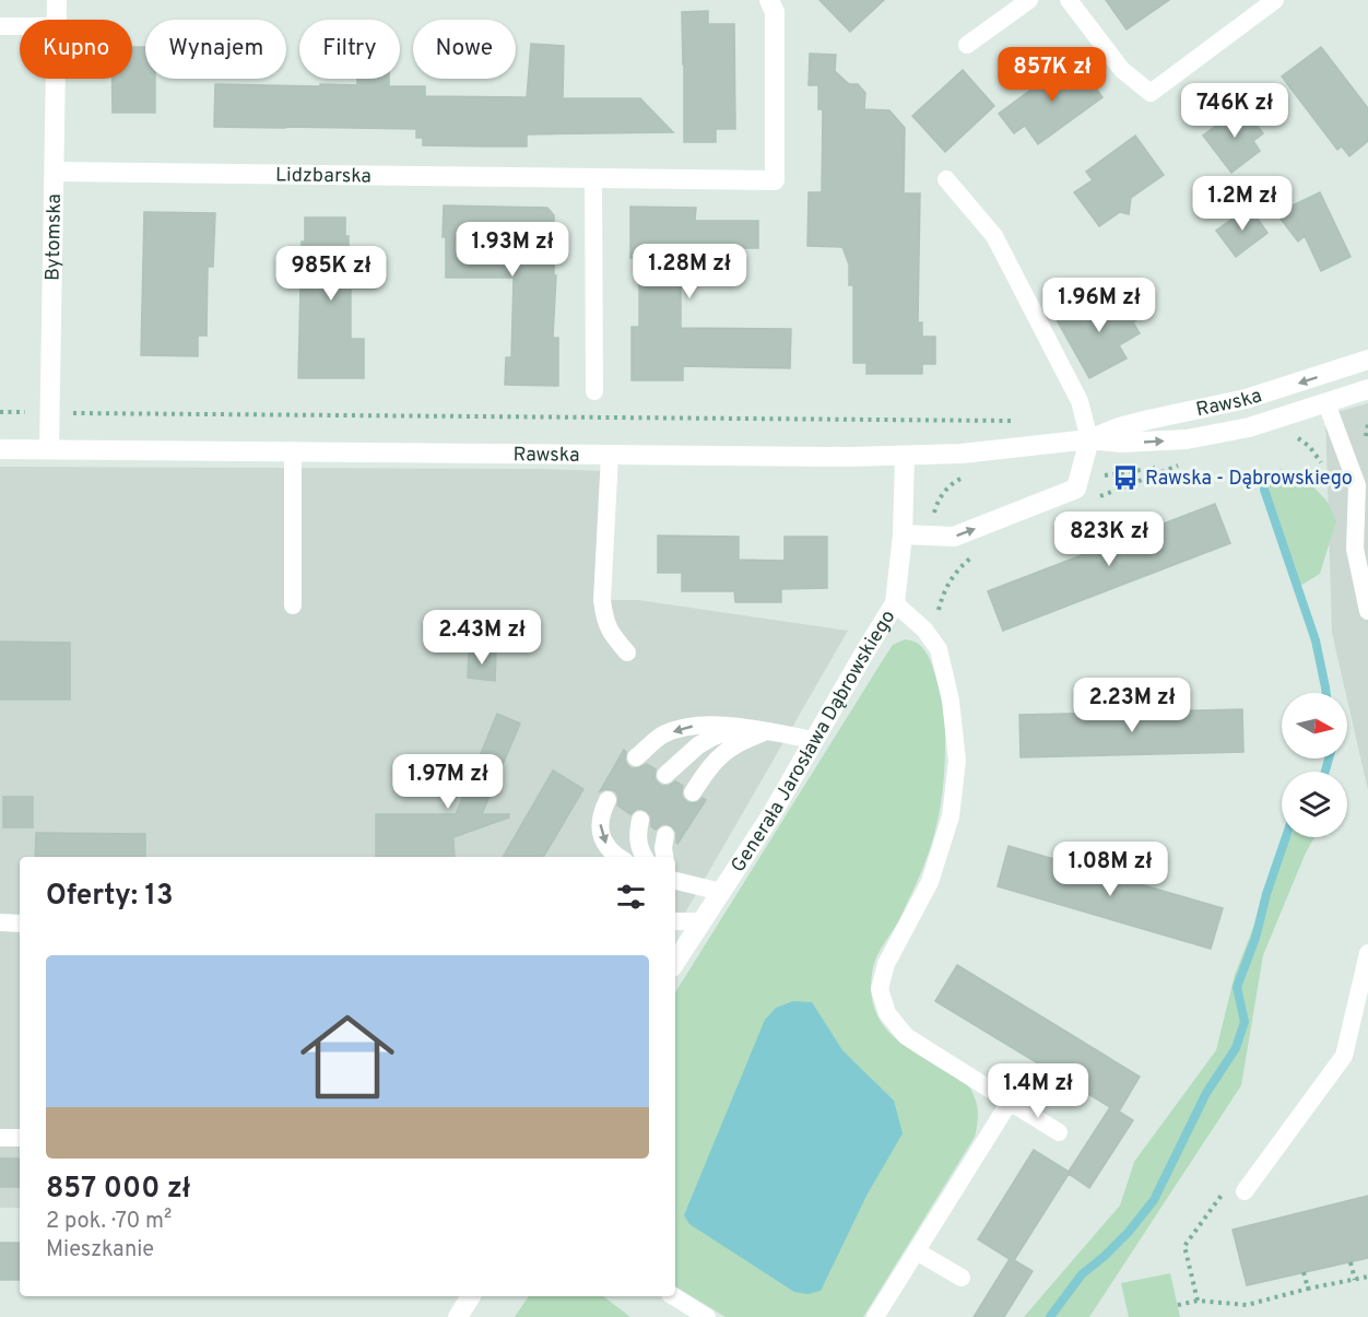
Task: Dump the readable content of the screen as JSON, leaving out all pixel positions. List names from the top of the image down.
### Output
{
  "streets": {
    "street": [
      "Lidzbarska",
      "Bytomska",
      "Rawska",
      "Generała Jarosława Dąbrowskiego"
    ]
  },
  "crossings": [
    ["Lidzbarska", "Bytomska"],
    ["Bytomska", "Rawska"],
    ["Rawska", "Generała Jarosława Dąbrowskiego"]
  ],
  "places": {
    "bus stop": ["Rawska - Dąbrowskiego"]
  },
  "north": "right",
  "page": {
    "chip": [
      "Kupno",
      "Wynajem",
      "Filtry",
      "Nowe"
    ],
    "price": [
      "857K zł",
      "746K zł",
      "1.2M zł",
      "1.93M zł",
      "1.28M zł",
      "985K zł",
      "1.96M zł",
      "823K zł",
      "2.43M zł",
      "2.23M zł",
      "1.97M zł",
      "1.08M zł",
      "1.4M zł"
    ],
    "heading": "Oferty: 13",
    "list": [
      {
        "name": "857 000 zł",
        "note": "2 pok. · 70 m² · Mieszkanie"
      }
    ]
  }
}
